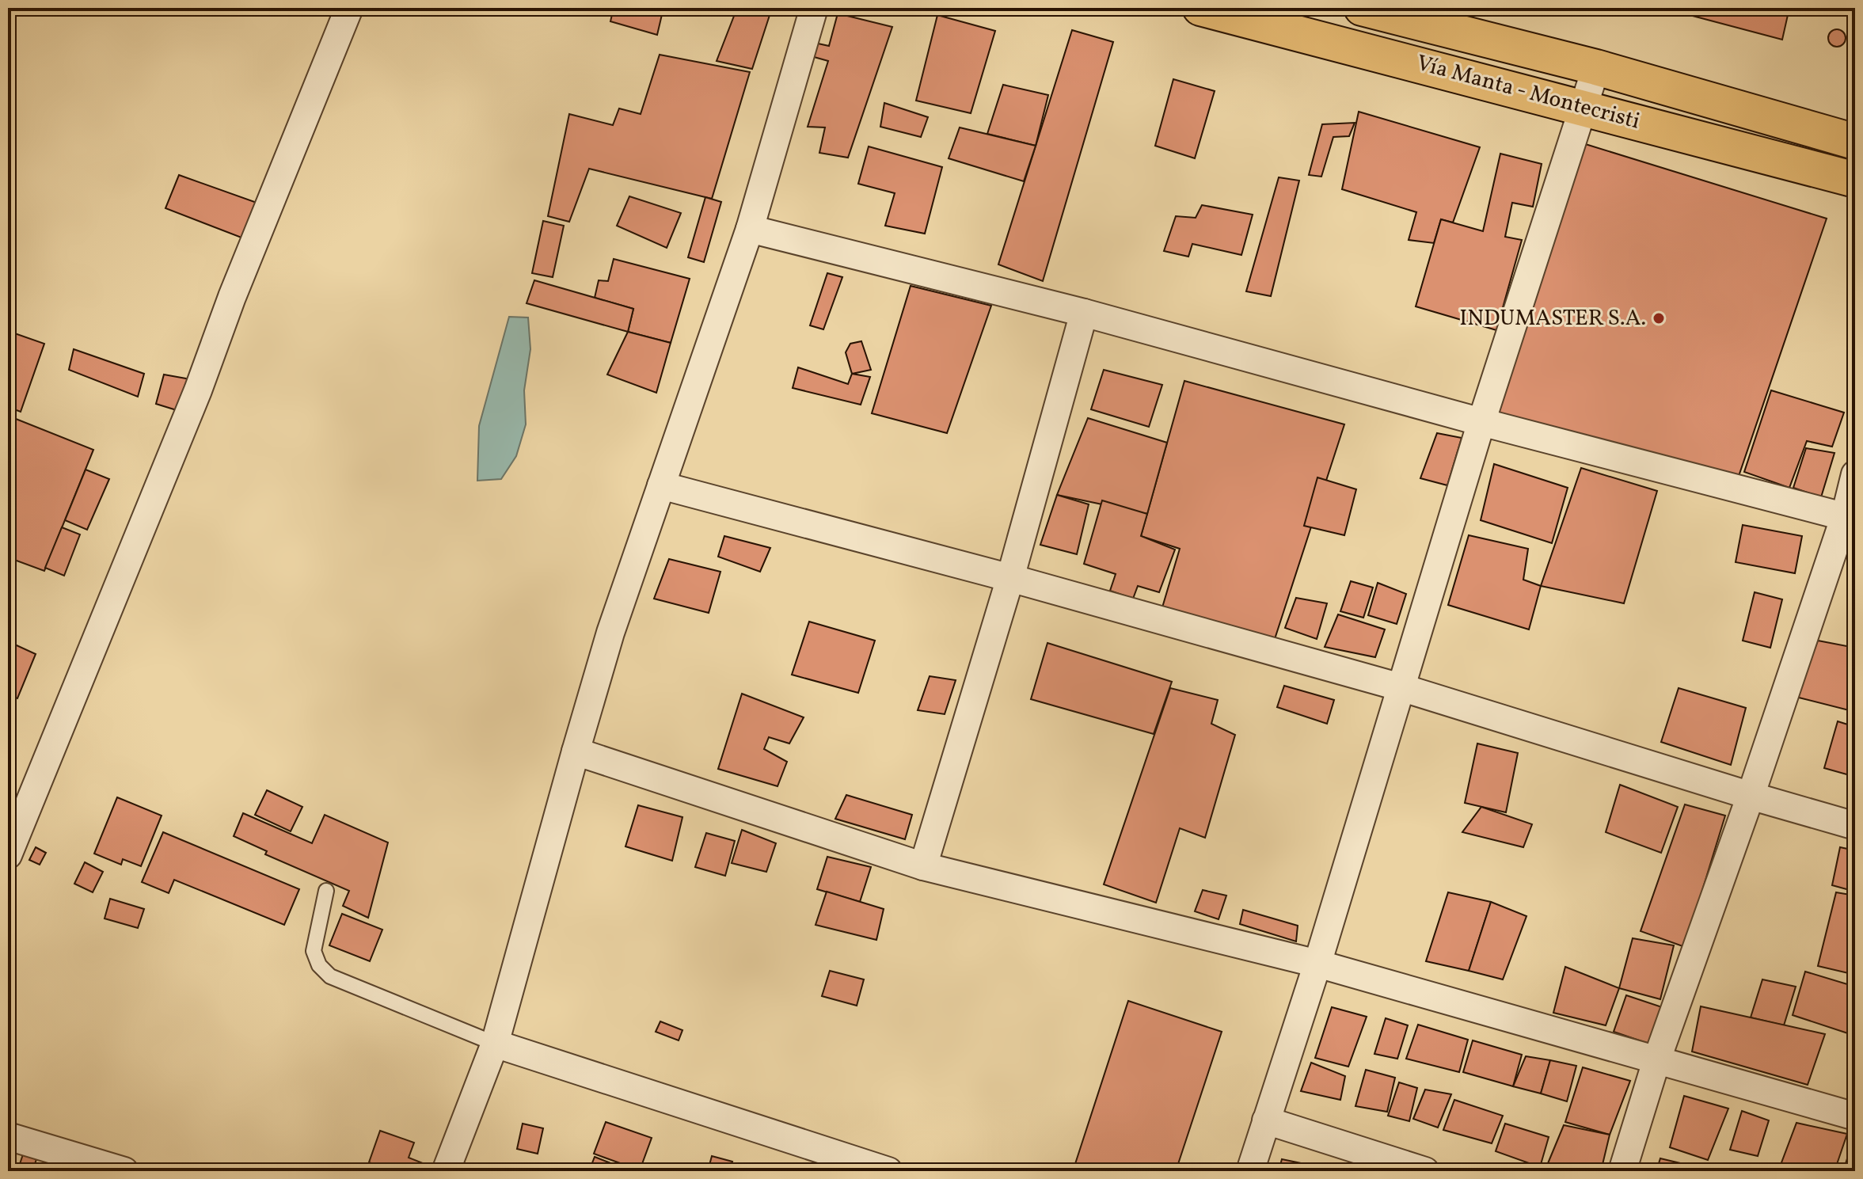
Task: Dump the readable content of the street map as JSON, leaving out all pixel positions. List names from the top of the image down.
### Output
{
  "streets": {
    "main road": ["Vía Manta - Montecristi"]
  },
  "places": ["INDUMASTER S.A."]
}
